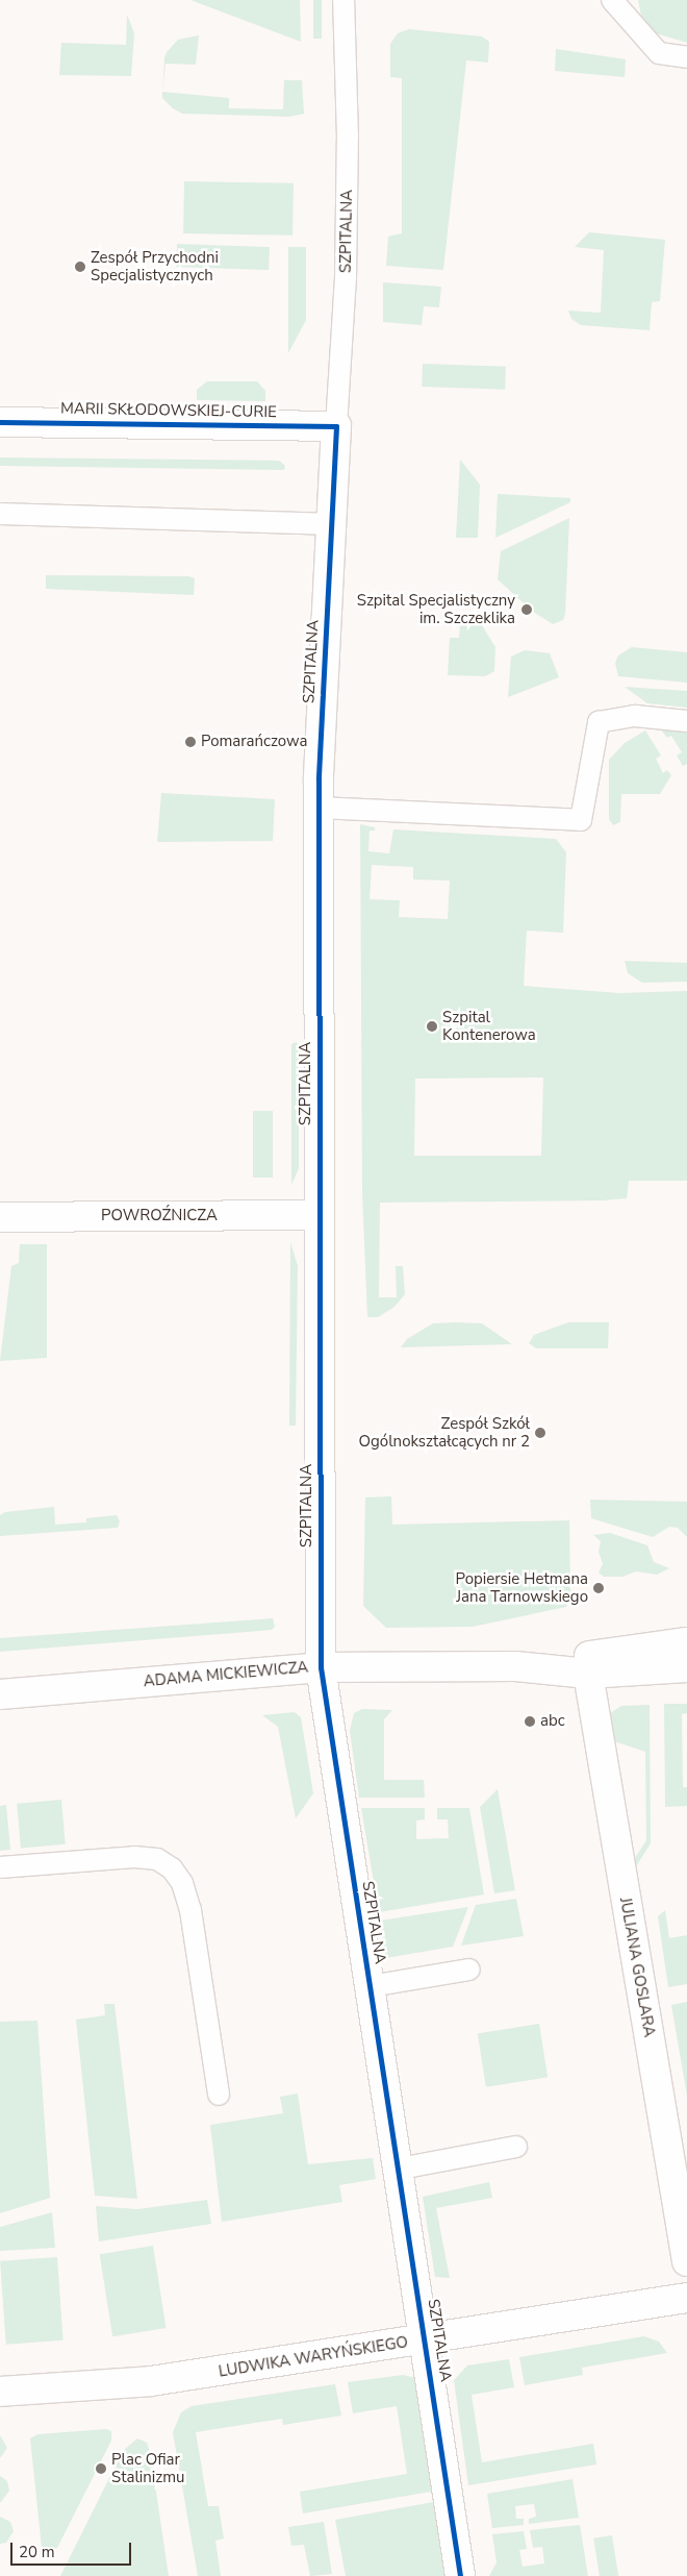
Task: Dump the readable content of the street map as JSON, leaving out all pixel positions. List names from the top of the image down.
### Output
{
  "streets": {
    "street": [
      "SZPITALNA",
      "MARII SKŁODOWSKIEJ-CURIE",
      "POWROŹNICZA",
      "ADAMA MICKIEWICZA",
      "JULIANA GOSLARA",
      "LUDWIKA WARYŃSKIEGO"
    ]
  },
  "crossings": [
    ["SZPITALNA", "MARII SKŁODOWSKIEJ-CURIE"],
    ["SZPITALNA", "POWROŹNICZA"],
    ["SZPITALNA", "ADAMA MICKIEWICZA"],
    ["SZPITALNA", "LUDWIKA WARYŃSKIEGO"],
    ["ADAMA MICKIEWICZA", "JULIANA GOSLARA"]
  ],
  "places": [
    "Zespół Przychodni Specjalistycznych",
    "Szpital Specjalistyczny im. Szczeklika",
    "Pomarańczowa",
    "Szpital Kontenerowa",
    "Zespół Szkół Ogólnokształcących nr 2",
    "Popiersie Hetmana Jana Tarnowskiego",
    "abc",
    "Plac Ofiar Stalinizmu"
  ],
  "scale_bar": "20 m"
}
